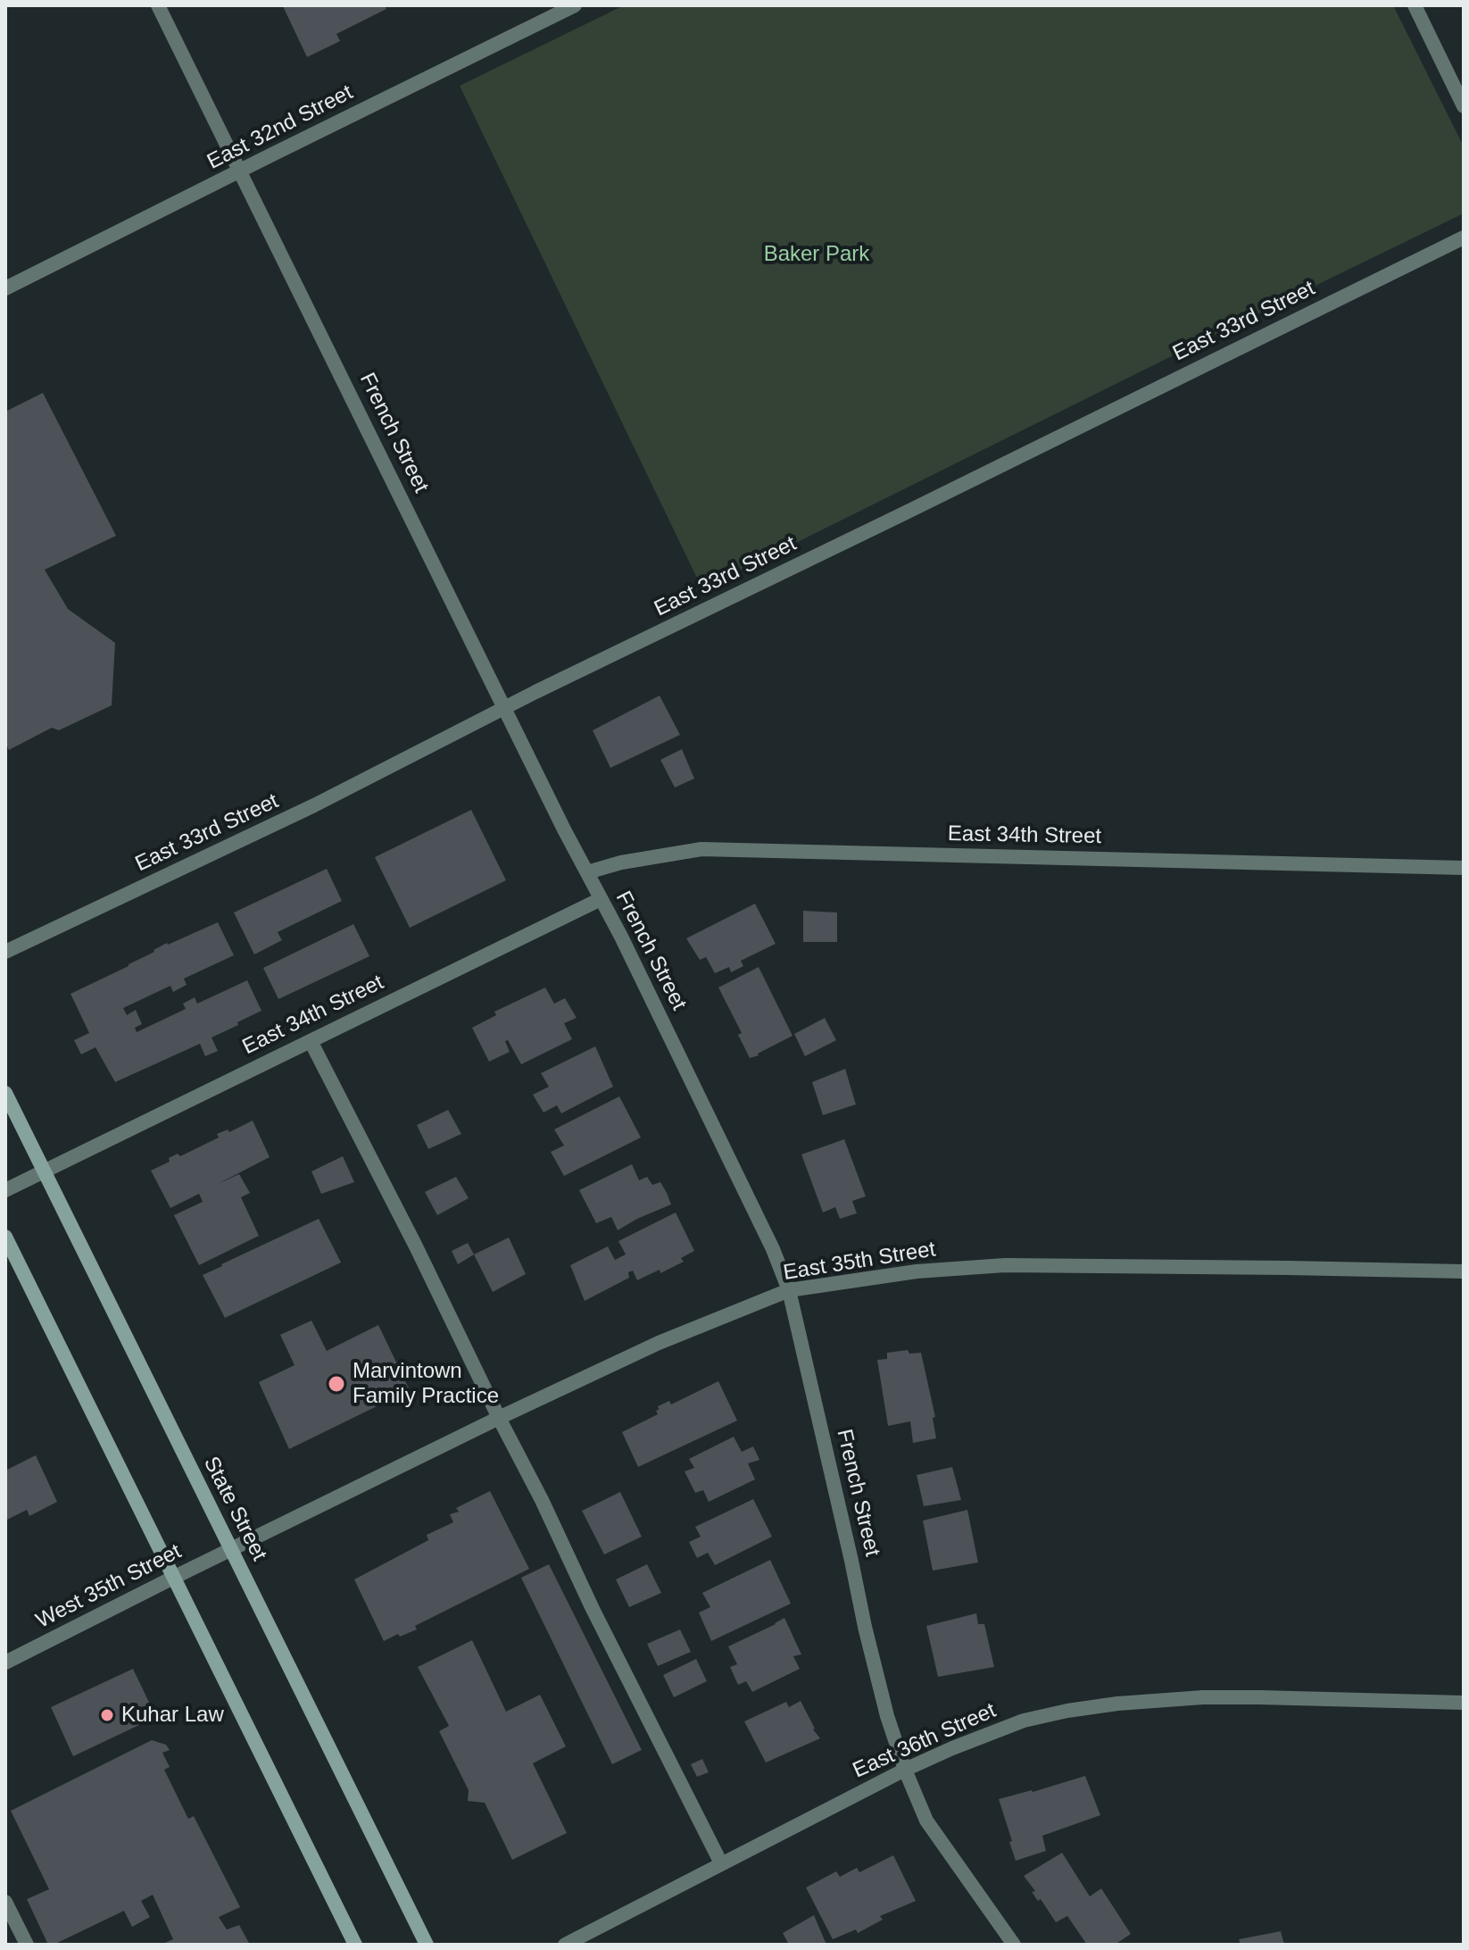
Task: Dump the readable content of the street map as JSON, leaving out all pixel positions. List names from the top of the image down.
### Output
{
  "streets": {
    "street": [
      "East 32nd Street",
      "East 33rd Street",
      "French Street",
      "East 34th Street",
      "East 35th Street",
      "State Street",
      "West 35th Street",
      "East 36th Street"
    ]
  },
  "crossings": [
    ["East 32nd Street", "French Street"],
    ["East 33rd Street", "French Street"],
    ["French Street", "East 34th Street"],
    ["French Street", "East 35th Street"],
    ["French Street", "East 36th Street"],
    ["East 34th Street", "State Street"],
    ["East 35th Street", "State Street"],
    ["East 35th Street", "West 35th Street"],
    ["State Street", "West 35th Street"]
  ],
  "parks": ["Baker Park"],
  "places": ["Marvintown Family Practice", "Kuhar Law"]
}
